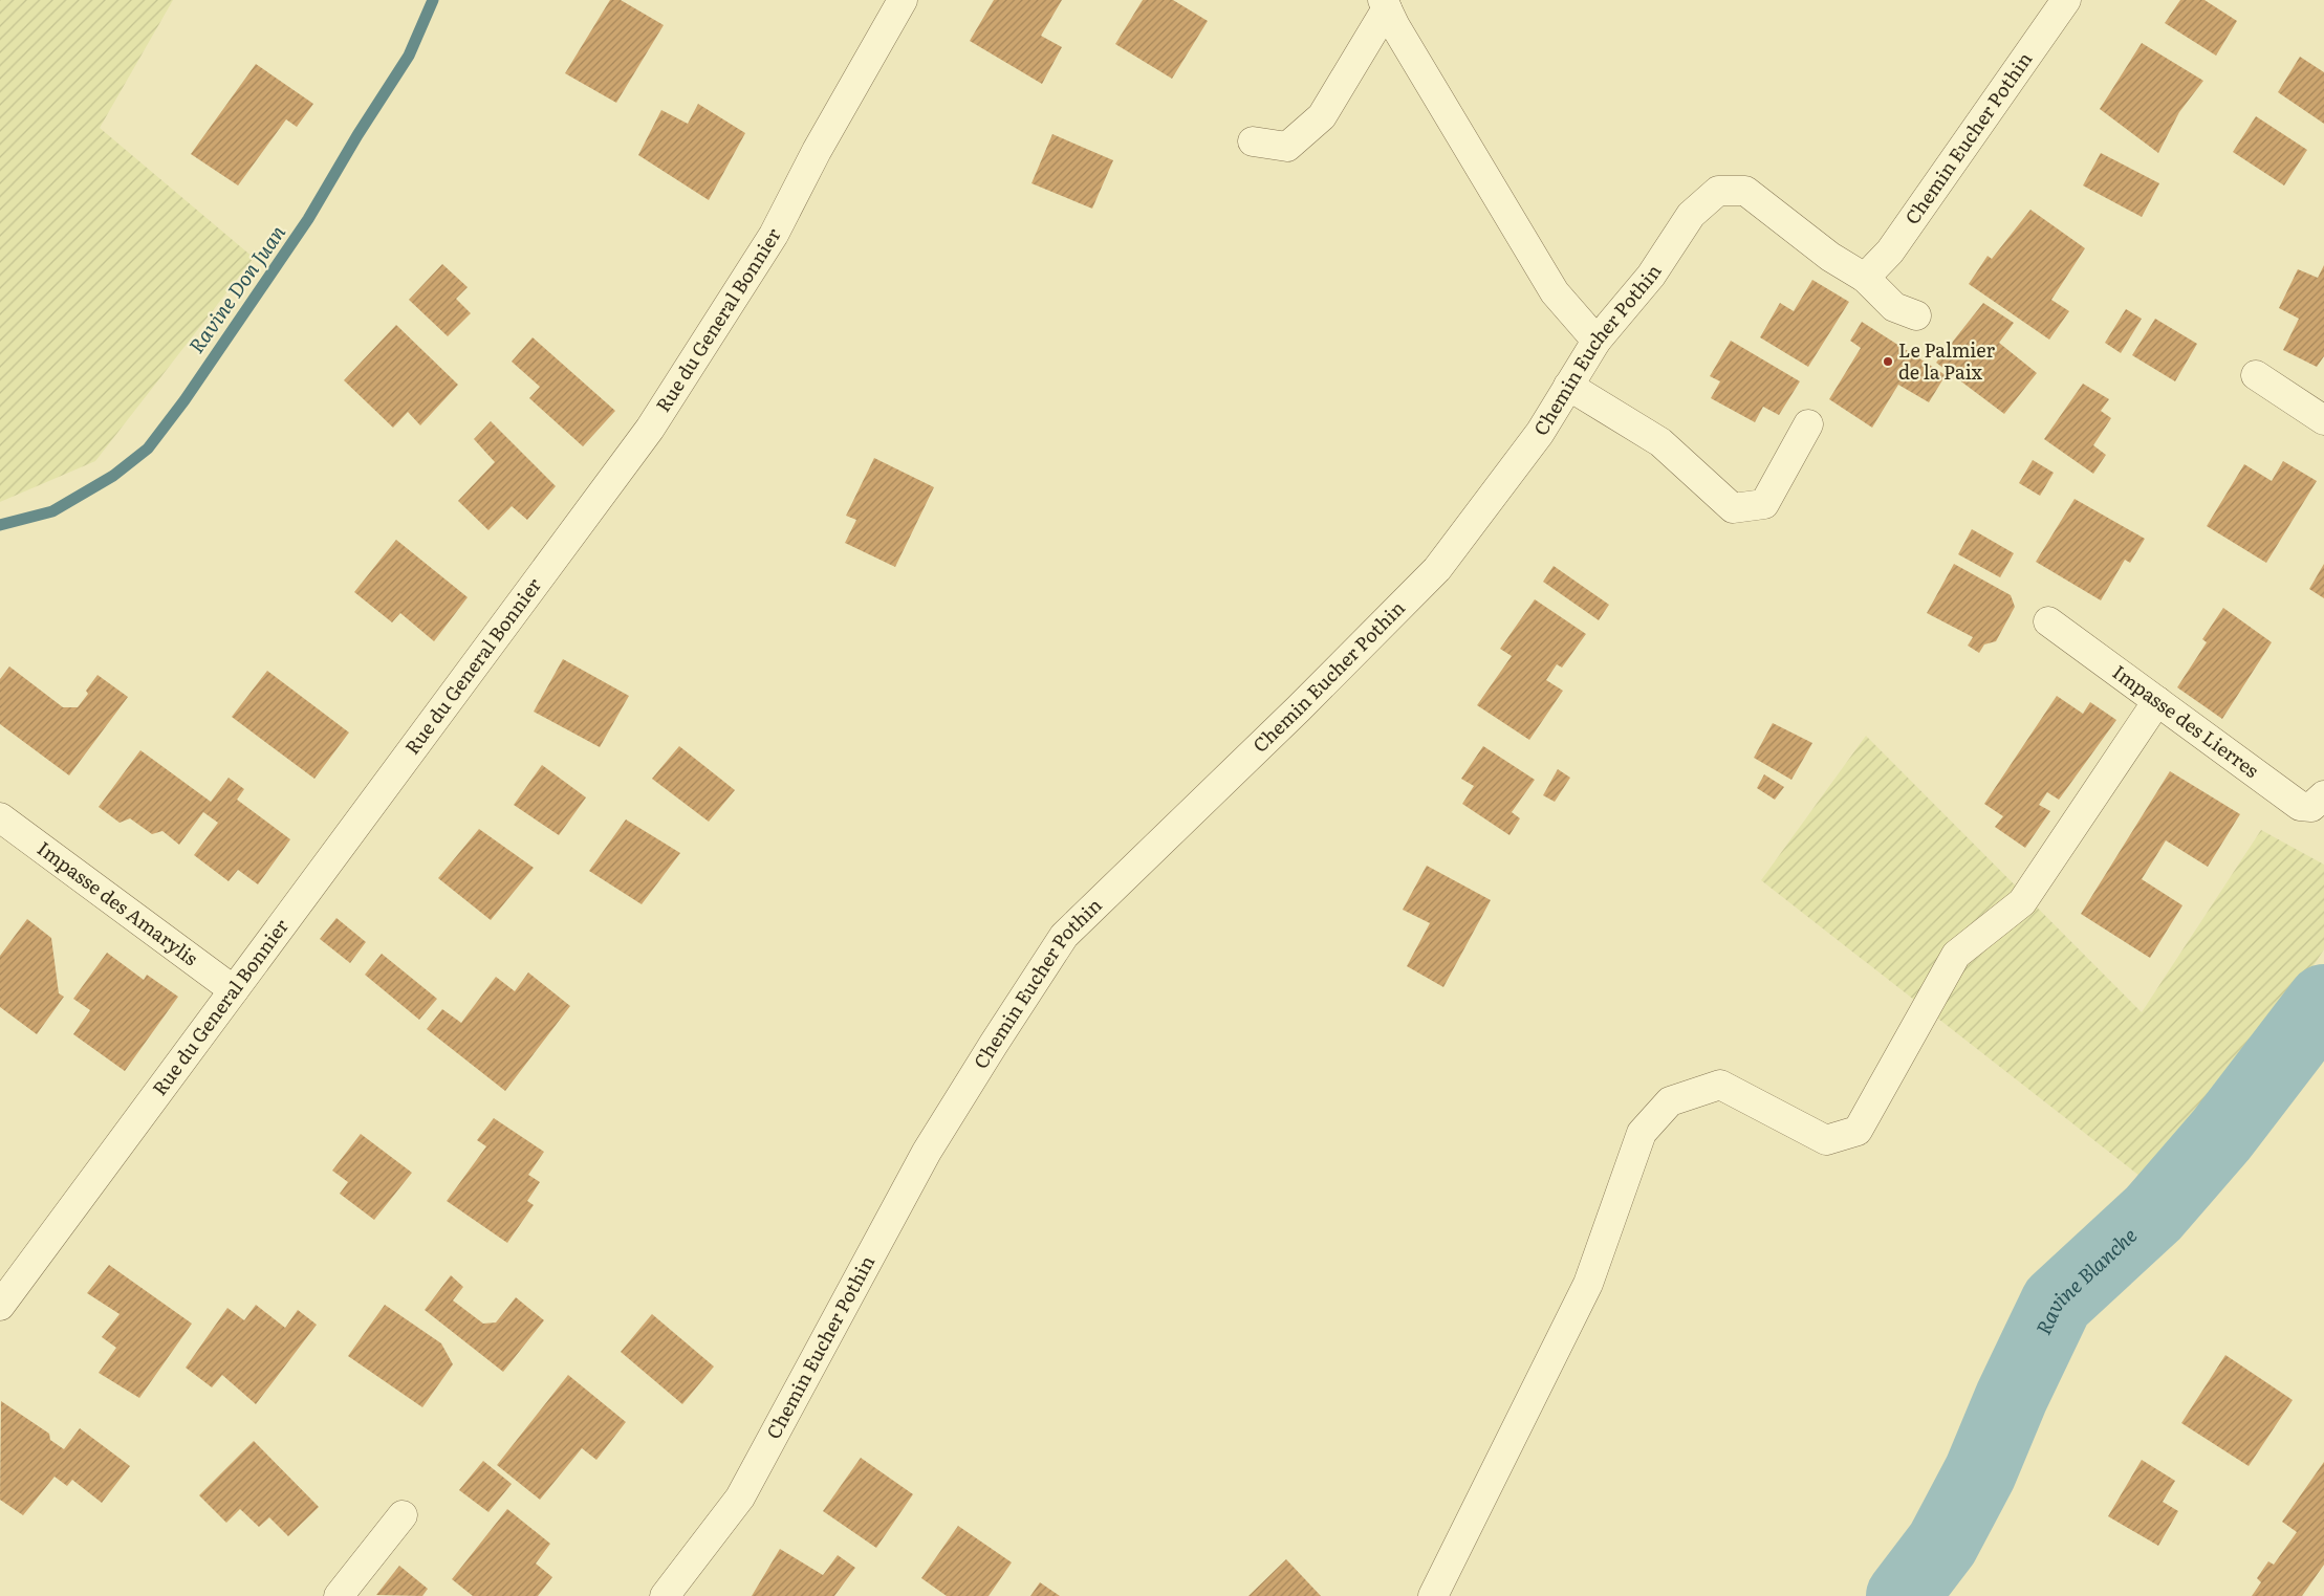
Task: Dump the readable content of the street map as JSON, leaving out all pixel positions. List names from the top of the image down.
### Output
{
  "streets": {
    "street": [
      "Chemin Eucher Pothin",
      "Rue du General Bonnier",
      "Impasse des Lierres",
      "Impasse des Amarylis"
    ]
  },
  "crossings": [
    ["Rue du General Bonnier", "Impasse des Amarylis"]
  ],
  "water": ["Ravine Don Juan", "Ravine Blanche"],
  "places": ["Le Palmier de la Paix"]
}
